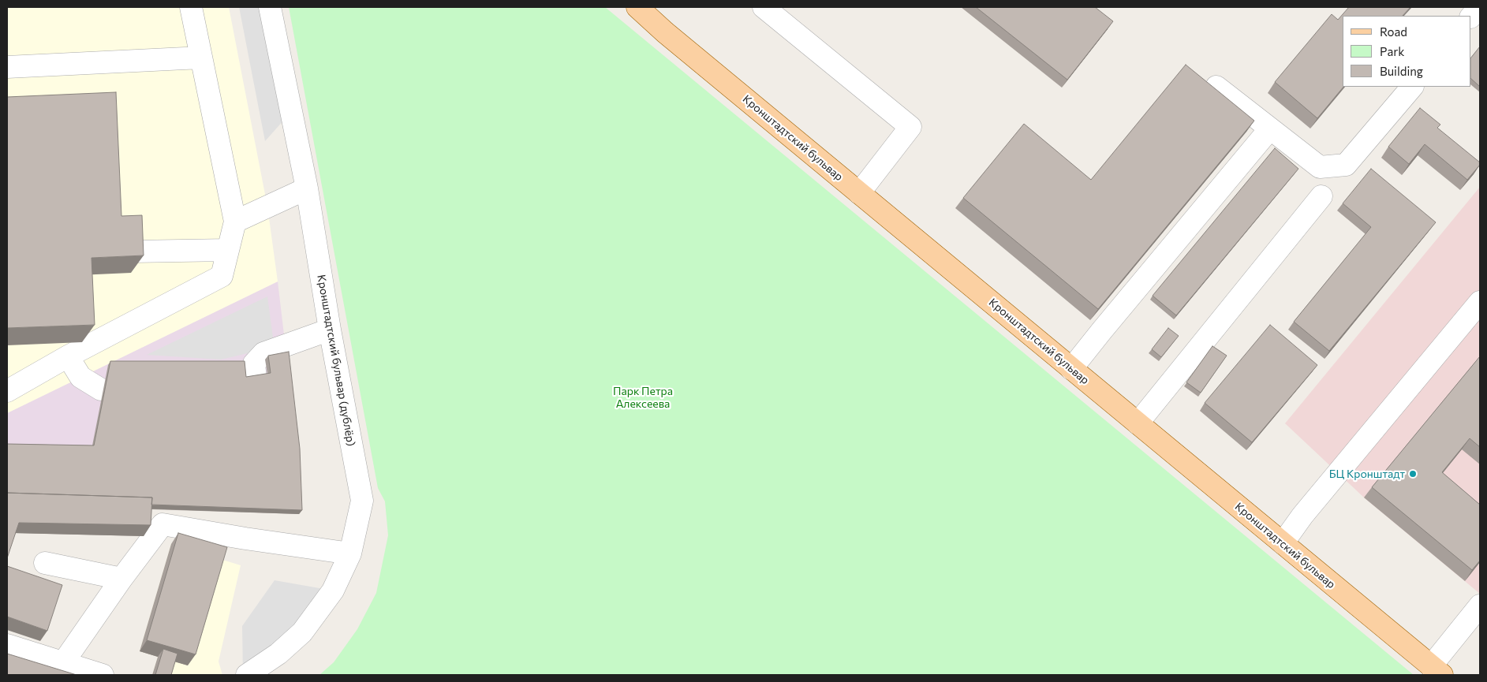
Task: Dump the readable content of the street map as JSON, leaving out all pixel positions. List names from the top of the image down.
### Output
{
  "streets": {
    "main road": ["Кронштадтский бульвар"],
    "lane": ["Кронштадтский бульвар (дублёр)"]
  },
  "parks": ["Парк Петра Алексеева"],
  "places": ["БЦ Кронштадт"],
  "legend": ["Road", "Park", "Building"]
}
